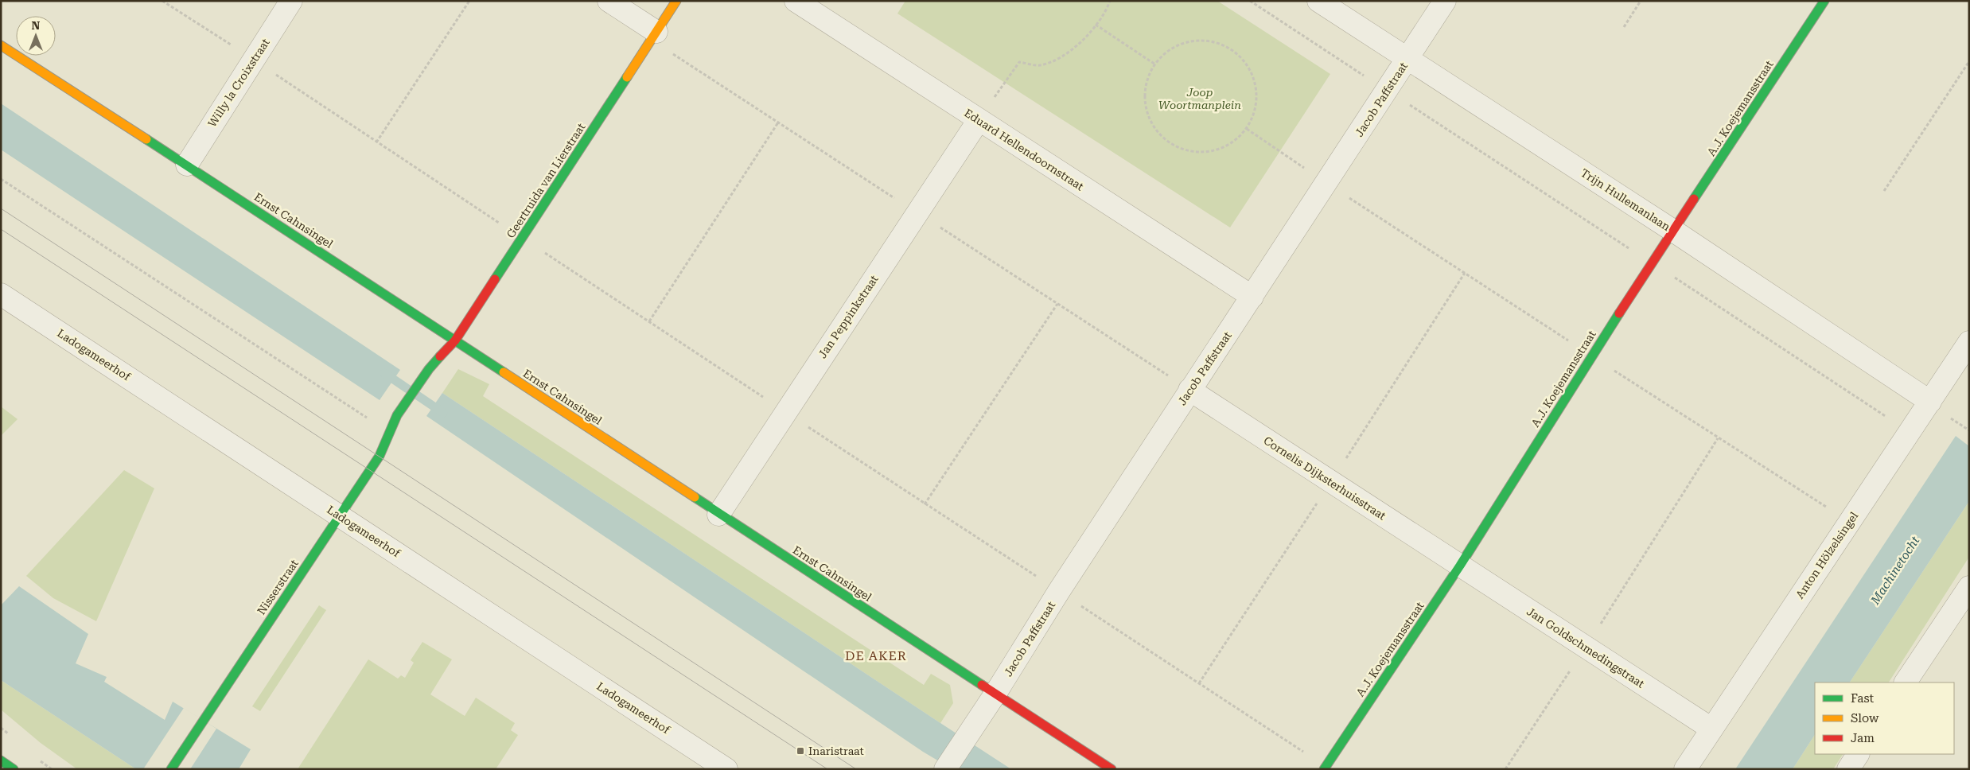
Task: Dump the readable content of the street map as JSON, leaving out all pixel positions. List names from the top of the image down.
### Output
{
  "streets": {
    "street": [
      "Willy la Croixstraat",
      "Jacob Paffstraat",
      "A.J. Koejemansstraat",
      "Eduard Hellendoornstraat",
      "Geertruida van Lierstraat",
      "Trijn Hullemanlaan",
      "Ernst Cahnsingel",
      "Jan Peppinkstraat",
      "Ladogameerhof",
      "Cornelis Dijksterhuisstraat",
      "Anton Hölzelsingel",
      "Nisserstraat",
      "Jan Goldschmedingstraat"
    ]
  },
  "crossings": [
    ["Willy la Croixstraat", "Ernst Cahnsingel"],
    ["Jacob Paffstraat", "Eduard Hellendoornstraat"],
    ["Jacob Paffstraat", "Trijn Hullemanlaan"],
    ["Jacob Paffstraat", "Ernst Cahnsingel"],
    ["Jacob Paffstraat", "Cornelis Dijksterhuisstraat"],
    ["A.J. Koejemansstraat", "Trijn Hullemanlaan"],
    ["A.J. Koejemansstraat", "Cornelis Dijksterhuisstraat"],
    ["A.J. Koejemansstraat", "Jan Goldschmedingstraat"],
    ["Eduard Hellendoornstraat", "Jan Peppinkstraat"],
    ["Geertruida van Lierstraat", "Ernst Cahnsingel"],
    ["Geertruida van Lierstraat", "Nisserstraat"],
    ["Trijn Hullemanlaan", "Anton Hölzelsingel"],
    ["Ernst Cahnsingel", "Jan Peppinkstraat"],
    ["Ladogameerhof", "Nisserstraat"],
    ["Cornelis Dijksterhuisstraat", "Jan Goldschmedingstraat"],
    ["Anton Hölzelsingel", "Jan Goldschmedingstraat"]
  ],
  "districts": ["DE AKER"],
  "water": ["Machinetocht"],
  "parks": ["Joop Woortmanplein"],
  "places": {
    "transit": ["Inaristraat"]
  },
  "legend": ["Fast", "Slow", "Jam"],
  "north": "top"
}
